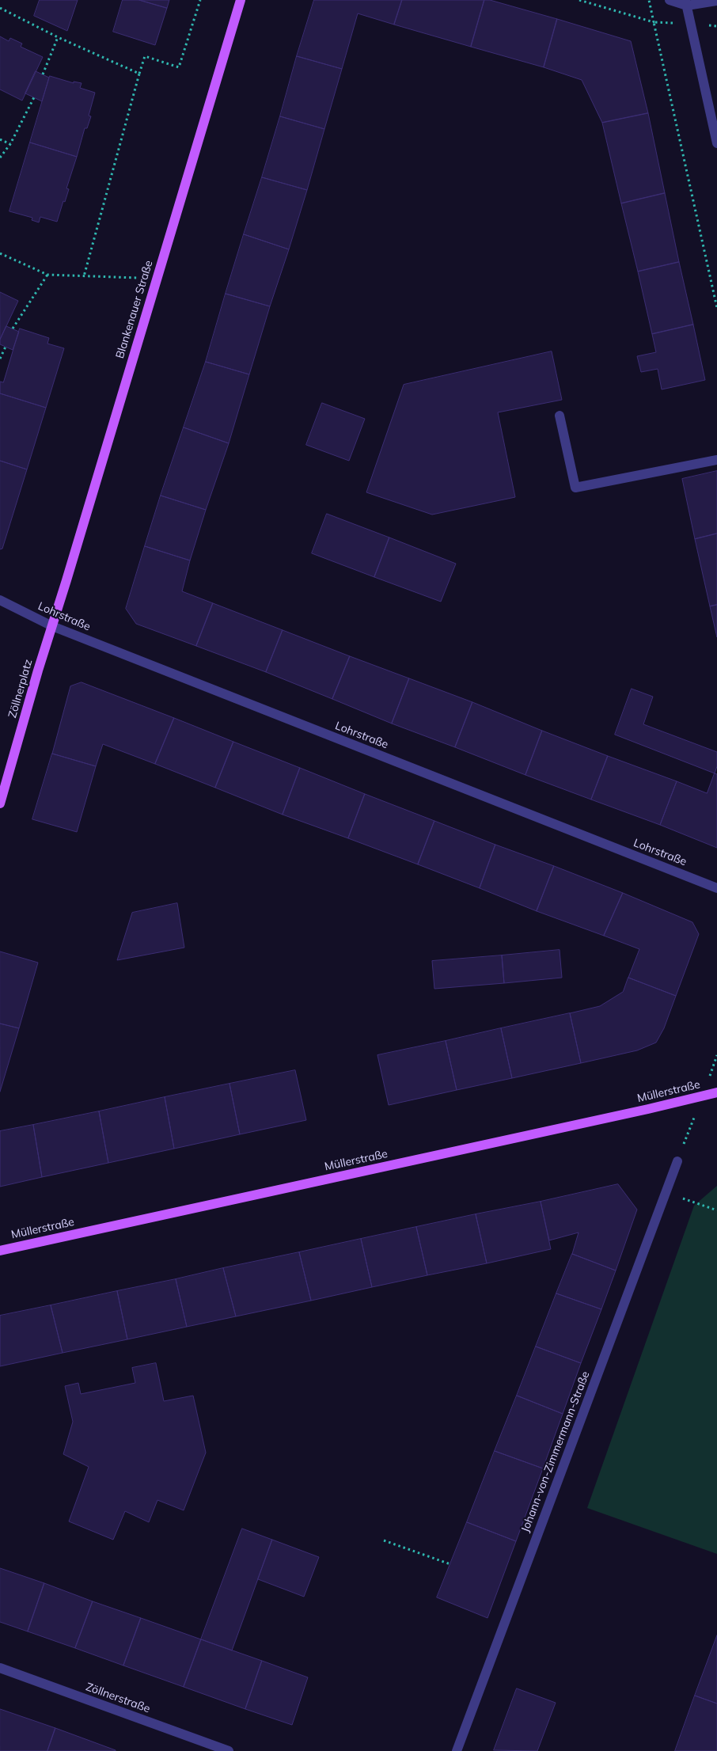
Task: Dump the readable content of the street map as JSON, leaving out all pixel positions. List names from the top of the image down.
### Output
{
  "streets": {
    "main road": ["Blankenauer Straße", "Zöllnerplatz", "Müllerstraße"],
    "street": ["Lohrstraße", "Johann-von-Zimmermann-Straße", "Zöllnerstraße"]
  },
  "crossings": [
    ["Blankenauer Straße", "Lohrstraße"],
    ["Blankenauer Straße", "Zöllnerplatz"],
    ["Lohrstraße", "Zöllnerplatz"]
  ]
}
